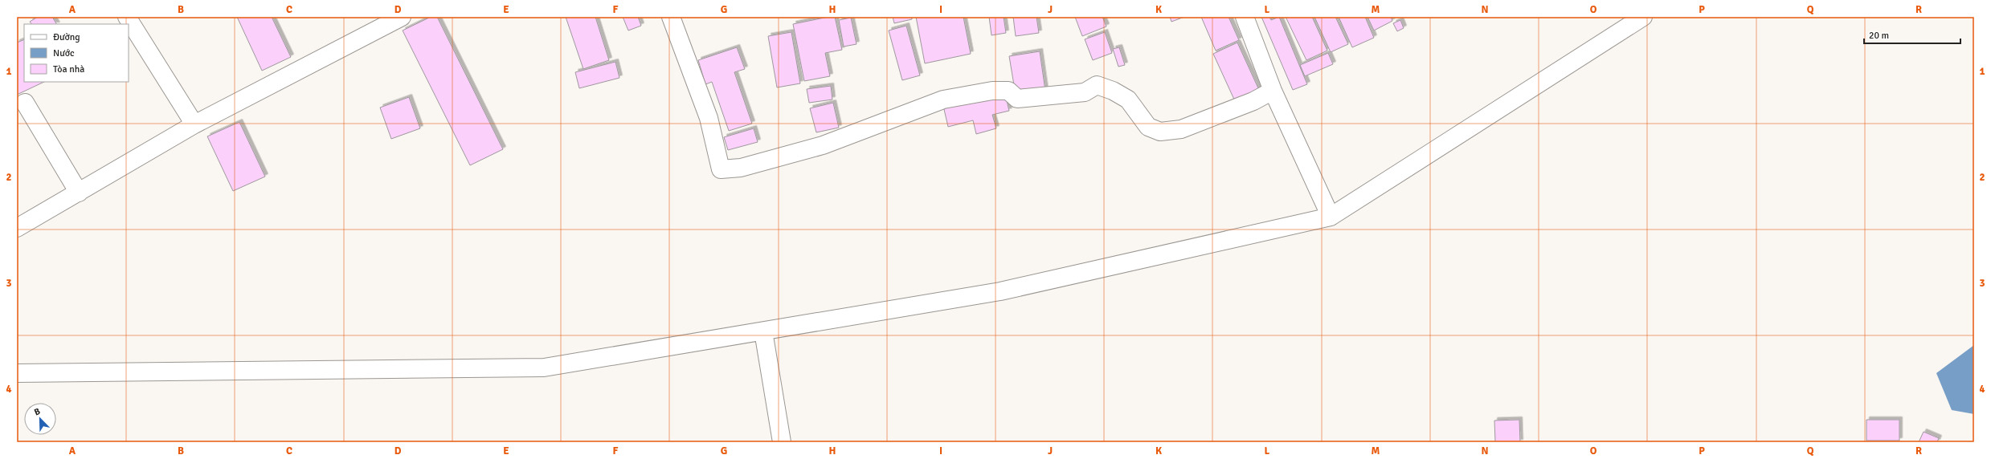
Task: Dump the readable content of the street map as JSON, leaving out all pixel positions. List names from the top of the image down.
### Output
{
  "legend": ["Đường", "Nước", "Tòa nhà"],
  "scale_bar": "20 m",
  "north": "top left",
  "grid": {
    "columns": [
      "A",
      "B",
      "C",
      "D",
      "E",
      "F",
      "G",
      "H",
      "I",
      "J",
      "K",
      "L",
      "M",
      "N",
      "O",
      "P",
      "Q",
      "R"
    ],
    "rows": [
      "1",
      "2",
      "3",
      "4"
    ]
  }
}
